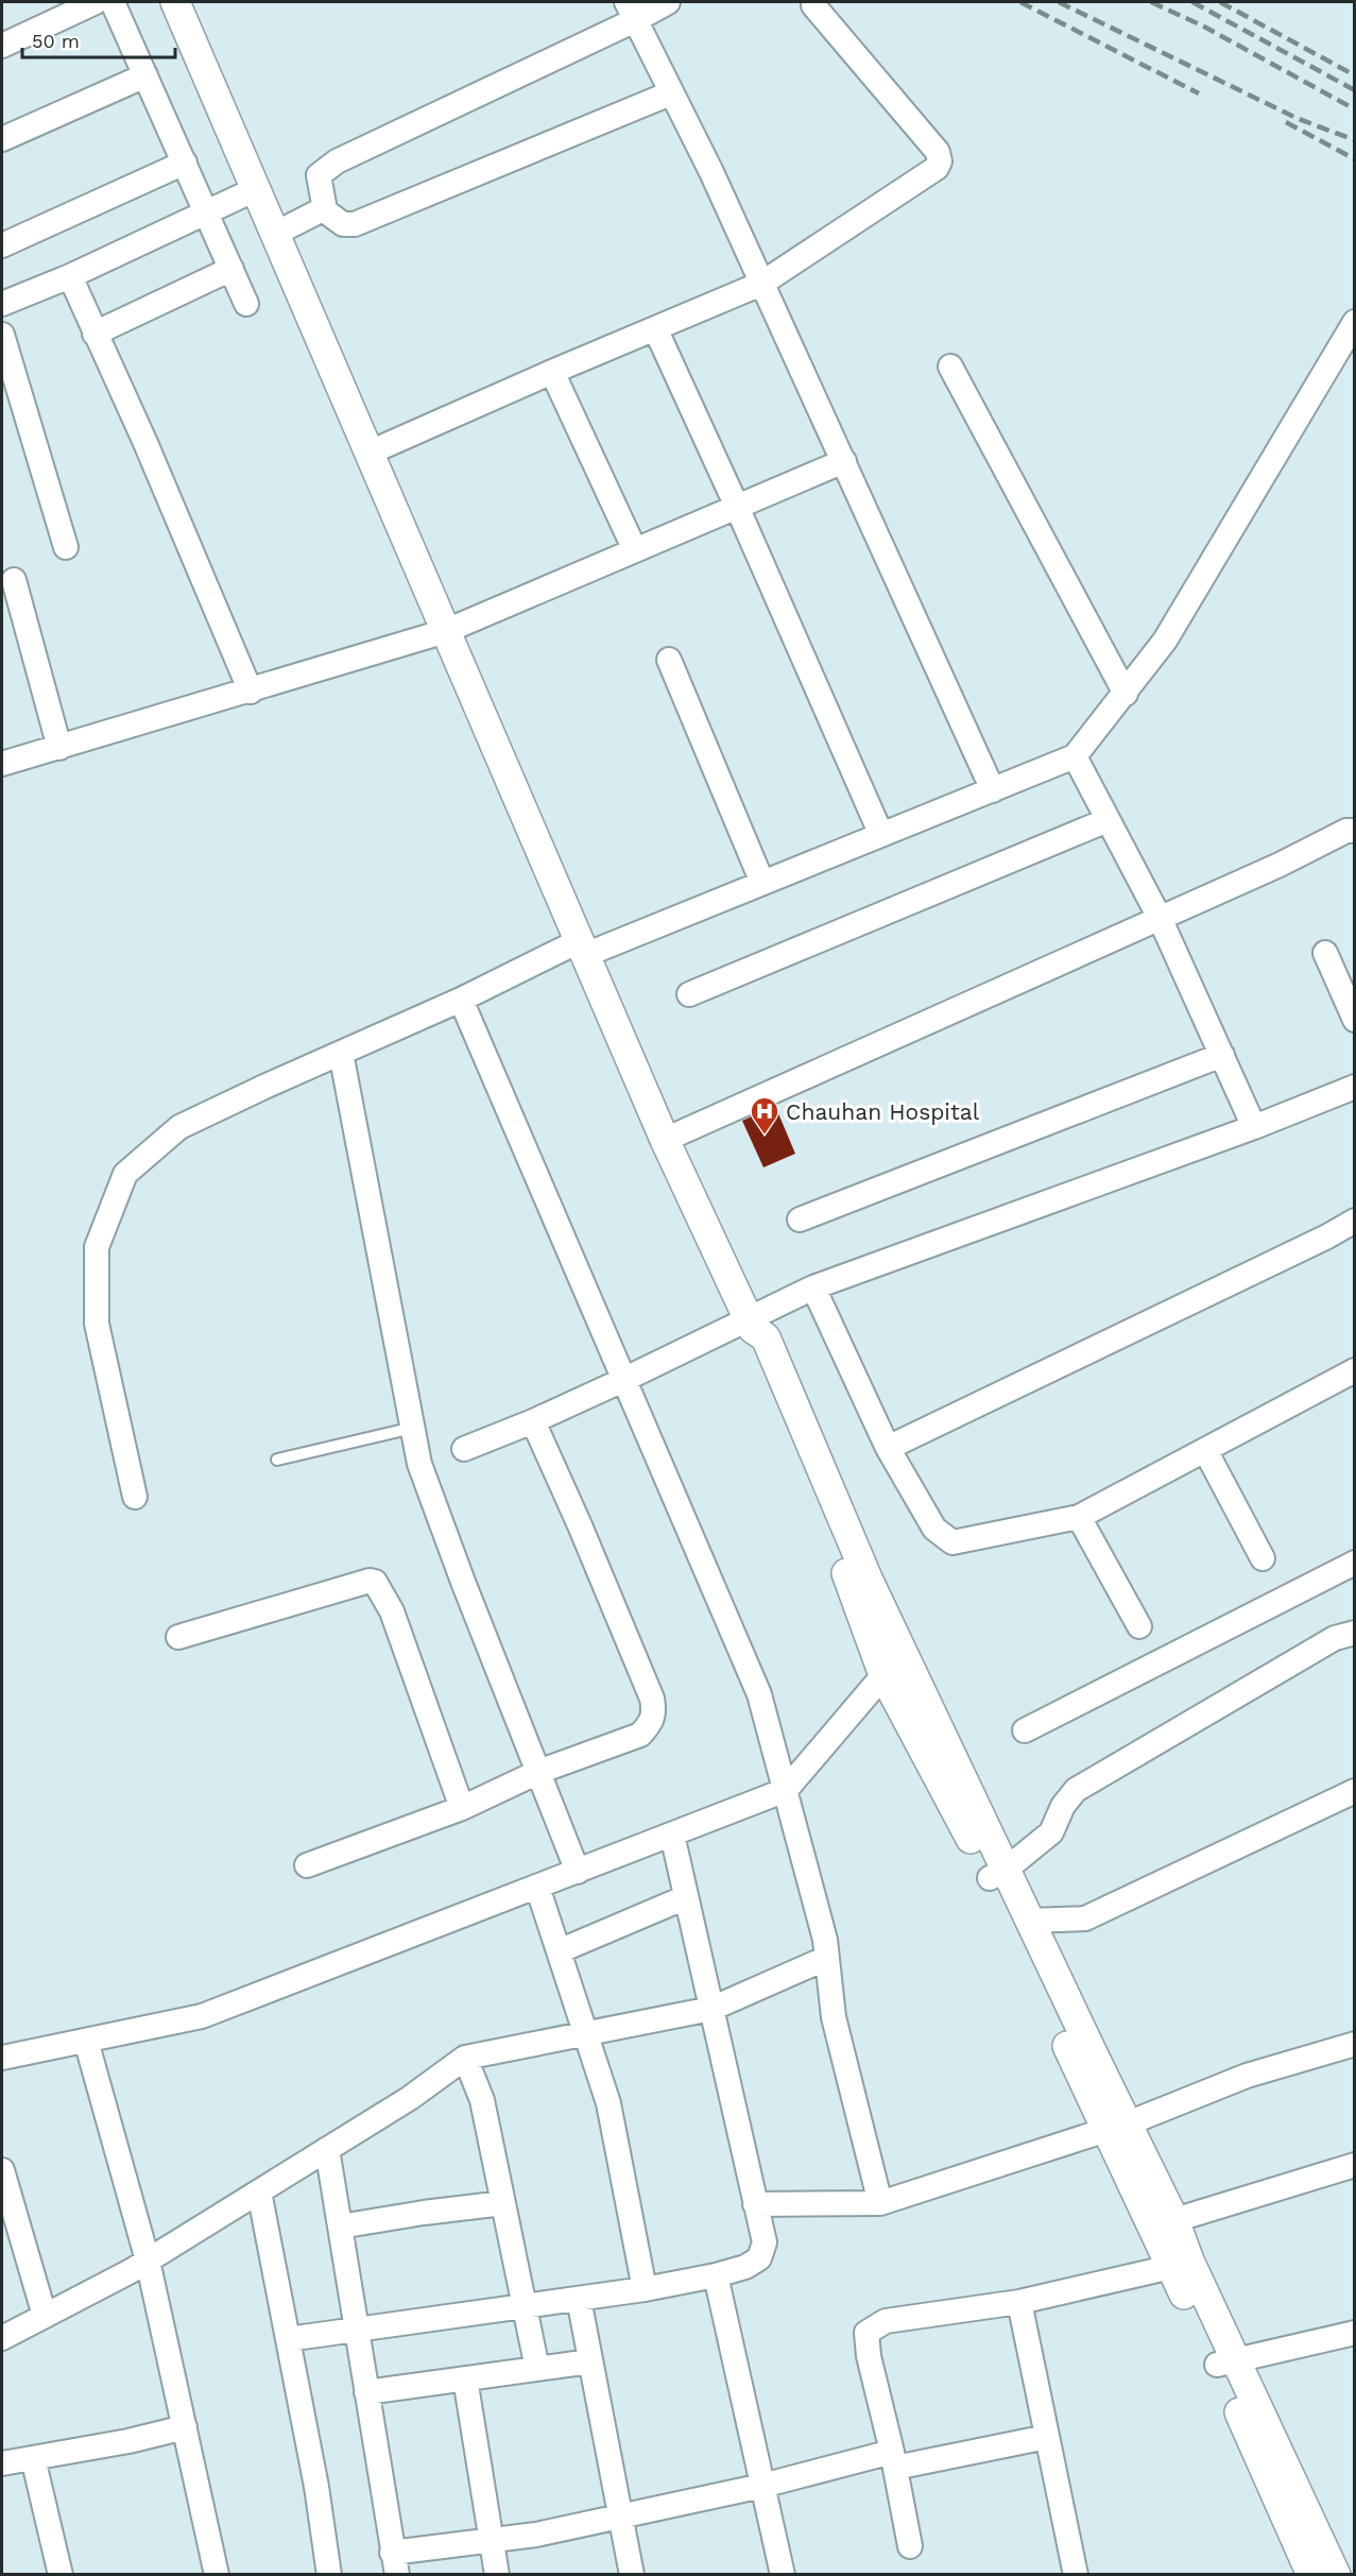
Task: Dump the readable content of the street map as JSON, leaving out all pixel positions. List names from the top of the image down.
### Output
{
  "places": {
    "hospital": ["Chauhan Hospital"]
  },
  "scale_bar": "50 m"
}
